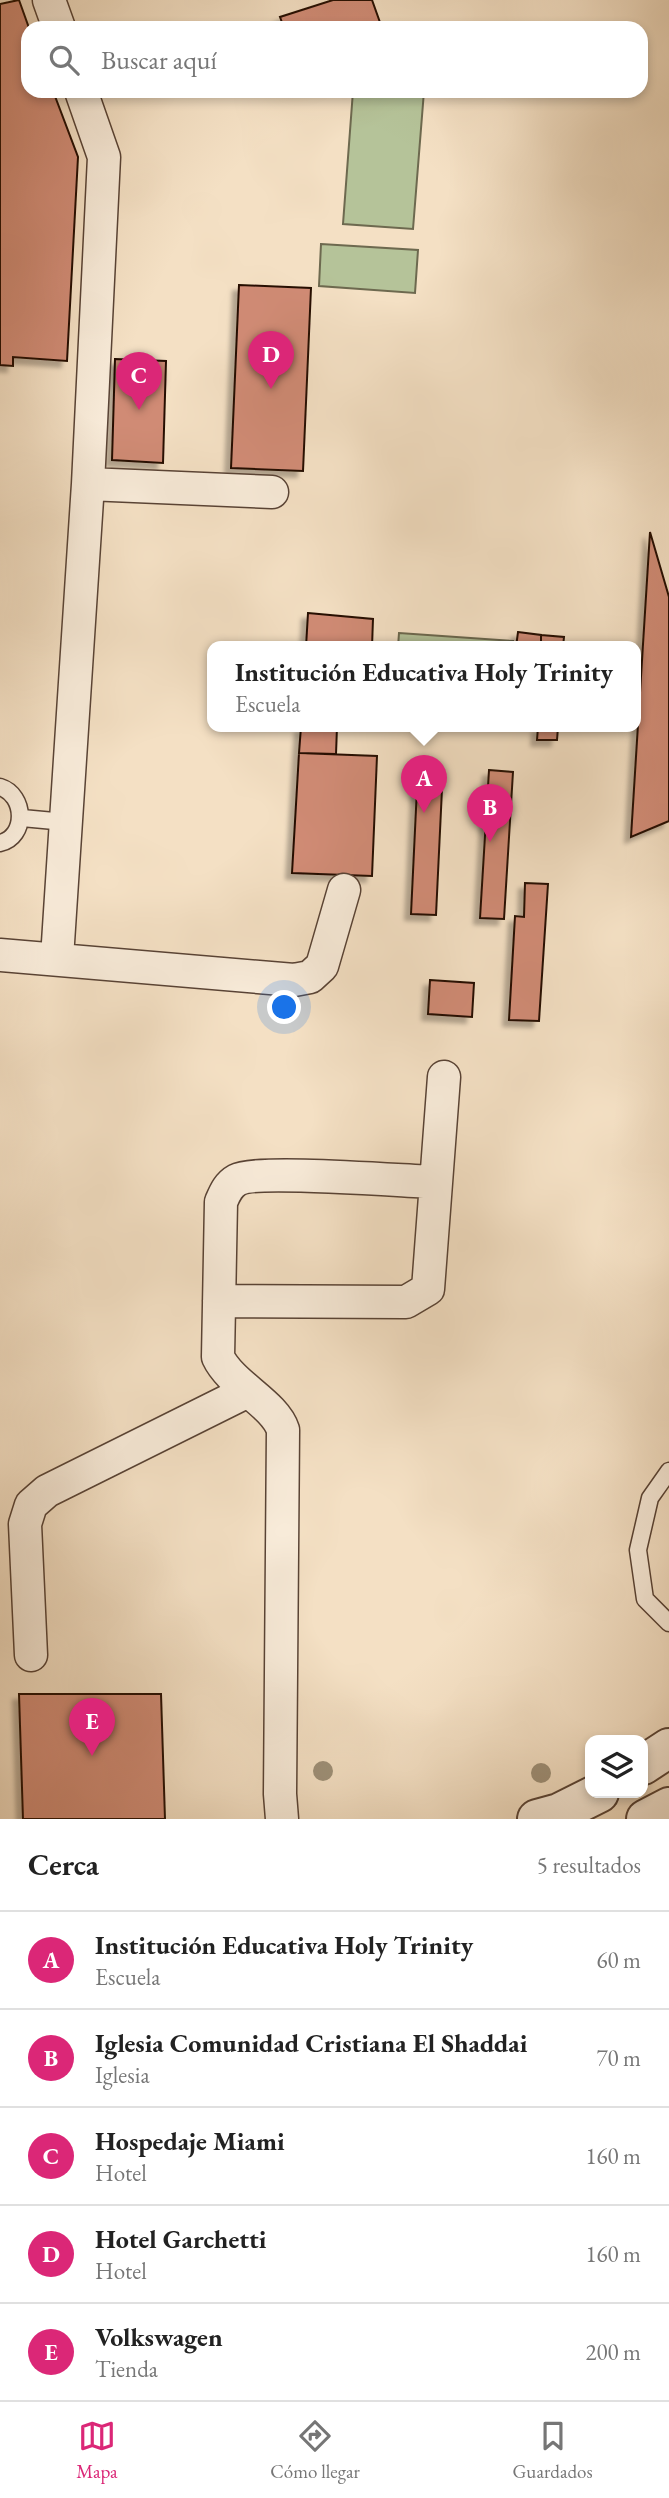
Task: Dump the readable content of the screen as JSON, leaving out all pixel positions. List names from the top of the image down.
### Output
{
  "page": {
    "search": "Buscar aquí",
    "pins": [
      "D",
      "C",
      "A",
      "B",
      "E"
    ],
    "popup": ["Institución Educativa Holy Trinity", "Escuela"],
    "heading": ["Cerca", "5 resultados"],
    "list": [
      {
        "mark": "A",
        "name": "Institución Educativa Holy Trinity",
        "note": "Escuela",
        "value": "60 m"
      },
      {
        "mark": "B",
        "name": "Iglesia Comunidad Cristiana El Shaddai",
        "note": "Iglesia",
        "value": "70 m"
      },
      {
        "mark": "C",
        "name": "Hospedaje Miami",
        "note": "Hotel",
        "value": "160 m"
      },
      {
        "mark": "D",
        "name": "Hotel Garchetti",
        "note": "Hotel",
        "value": "160 m"
      },
      {
        "mark": "E",
        "name": "Volkswagen",
        "note": "Tienda",
        "value": "200 m"
      }
    ],
    "nav": ["Mapa", "Cómo llegar", "Guardados"]
  }
}
